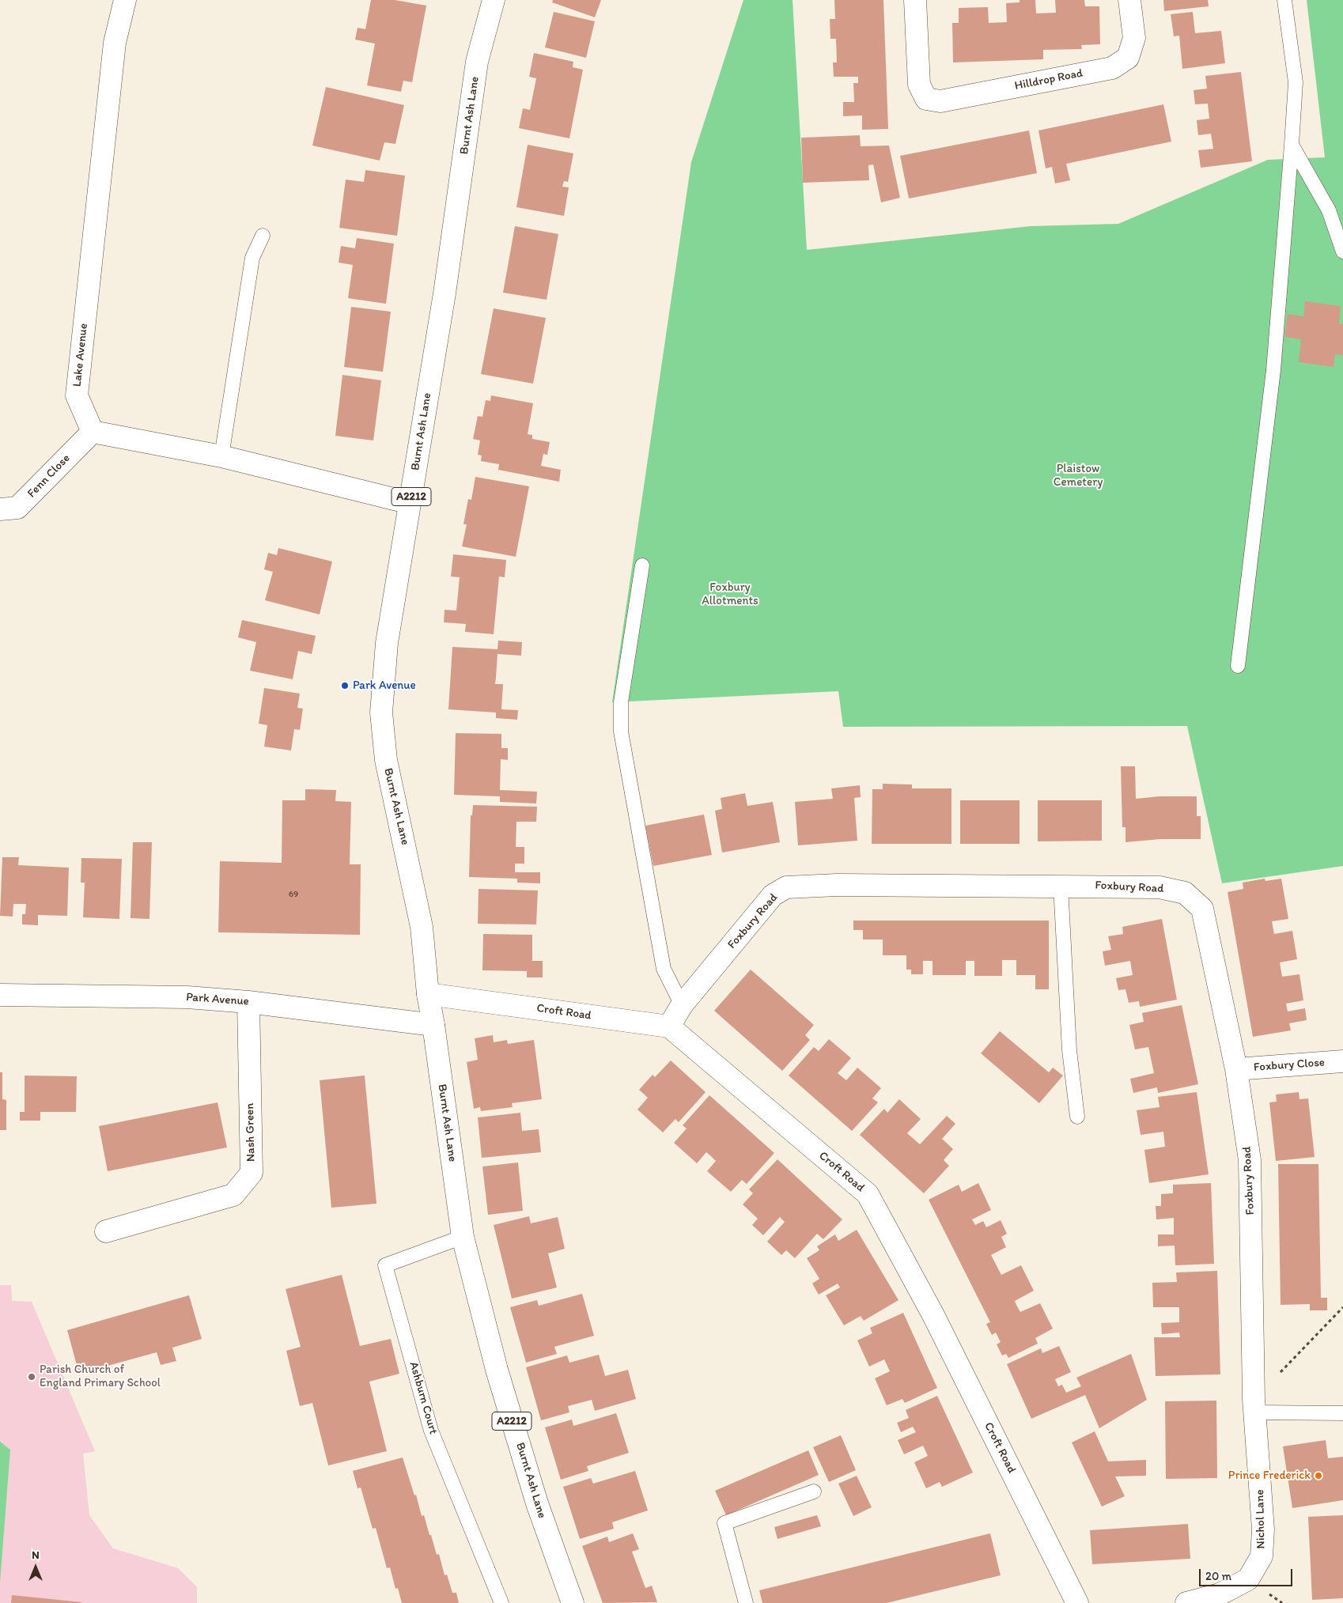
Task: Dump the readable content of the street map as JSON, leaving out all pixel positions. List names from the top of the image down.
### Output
{
  "streets": {
    "street": [
      "Hilldrop Road",
      "Burnt Ash Lane",
      "Lake Avenue",
      "Fenn Close",
      "A2212",
      "Foxbury Road",
      "Park Avenue",
      "Croft Road",
      "Foxbury Close",
      "Nash Green",
      "Nichol Lane"
    ],
    "lane": ["Ashburn Court"]
  },
  "crossings": [
    ["Burnt Ash Lane", "Park Avenue"],
    ["Burnt Ash Lane", "Croft Road"],
    ["Burnt Ash Lane", "Ashburn Court"],
    ["Lake Avenue", "Fenn Close"],
    ["Foxbury Road", "Croft Road"],
    ["Foxbury Road", "Foxbury Close"],
    ["Foxbury Road", "Nichol Lane"],
    ["Park Avenue", "Nash Green"]
  ],
  "parks": ["Plaistow Cemetery", "Foxbury Allotments"],
  "places": ["Park Avenue", "Parish Church of England Primary School", "Prince Frederick"],
  "house_numbers": ["69"],
  "scale_bar": "20 m",
  "north": "top"
}
